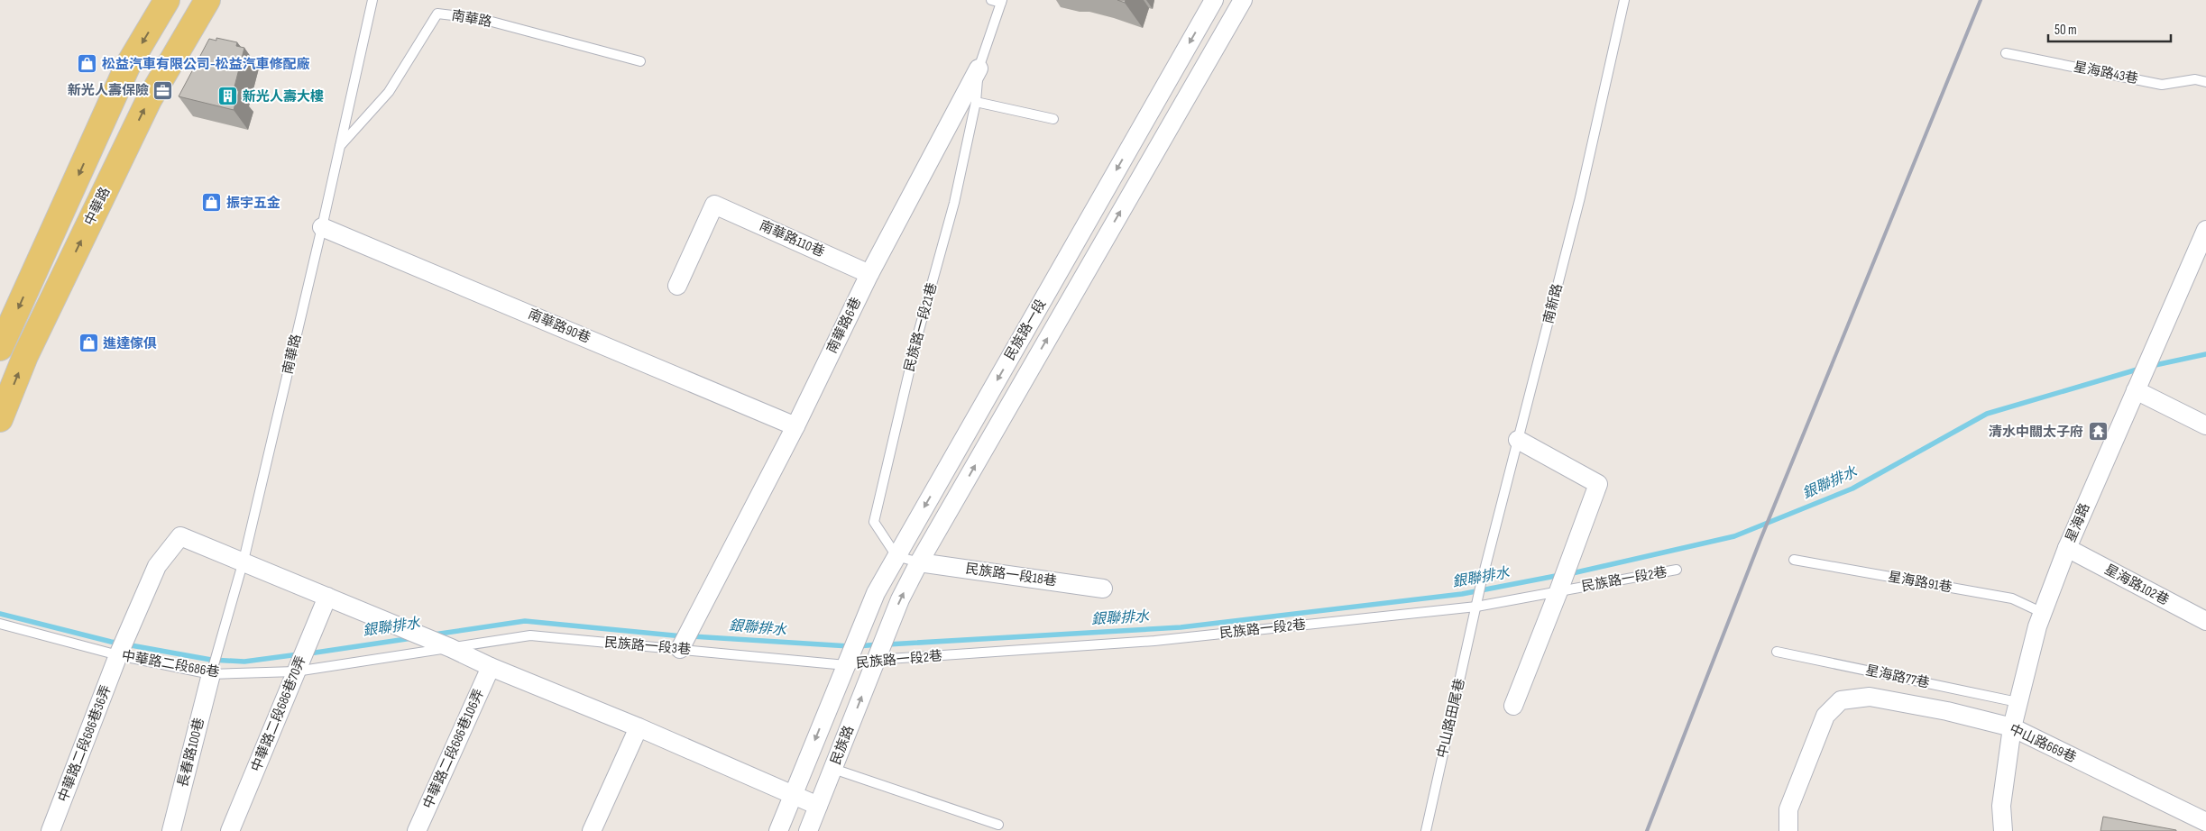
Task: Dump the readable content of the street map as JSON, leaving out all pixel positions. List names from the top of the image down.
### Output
{
  "streets": {
    "main road": ["中華路"],
    "street": [
      "南華路110巷",
      "南華路6巷",
      "南華路90巷",
      "民族路一段",
      "星海路",
      "民族路一段18巷",
      "星海路102巷",
      "中華路二段686巷70弄",
      "中華路二段686巷36弄",
      "中山路669巷",
      "民族路",
      "中華路二段686巷106弄",
      "長春路100巷"
    ],
    "lane": [
      "南華路",
      "星海路43巷",
      "南新路",
      "民族路一段21巷",
      "民族路一段2巷",
      "星海路91巷",
      "民族路一段3巷",
      "中華路二段686巷",
      "星海路77巷",
      "中山路田尾巷"
    ]
  },
  "crossings": [
    ["南華路", "南華路90巷"],
    ["南華路", "中華路二段686巷"],
    ["南華路", "長春路100巷"],
    ["南華路110巷", "南華路6巷"],
    ["南新路", "民族路一段2巷"],
    ["南新路", "中山路田尾巷"],
    ["南華路6巷", "南華路90巷"],
    ["南華路6巷", "民族路一段21巷"],
    ["南華路6巷", "民族路一段3巷"],
    ["民族路一段21巷", "民族路一段"],
    ["民族路一段", "民族路一段18巷"],
    ["民族路一段", "民族路一段2巷"],
    ["民族路一段", "民族路一段3巷"],
    ["民族路一段", "民族路"],
    ["星海路", "星海路91巷"],
    ["星海路", "星海路102巷"],
    ["星海路", "星海路77巷"],
    ["星海路", "中山路669巷"],
    ["民族路一段2巷", "民族路一段3巷"],
    ["民族路一段2巷", "中山路田尾巷"],
    ["民族路一段2巷", "民族路"],
    ["民族路一段3巷", "中華路二段686巷"],
    ["民族路一段3巷", "民族路"],
    ["中華路二段686巷", "中華路二段686巷70弄"],
    ["中華路二段686巷", "中華路二段686巷36弄"],
    ["中華路二段686巷", "長春路100巷"]
  ],
  "water": ["銀聯排水"],
  "places": {
    "shop": ["松益汽車有限公司-松益汽車修配廠", "振宇五金", "進達傢俱"],
    "office": ["新光人壽保險"],
    "building": ["新光人壽大樓"],
    "temple": ["清水中關太子府"]
  },
  "scale_bar": "50 m"
}
